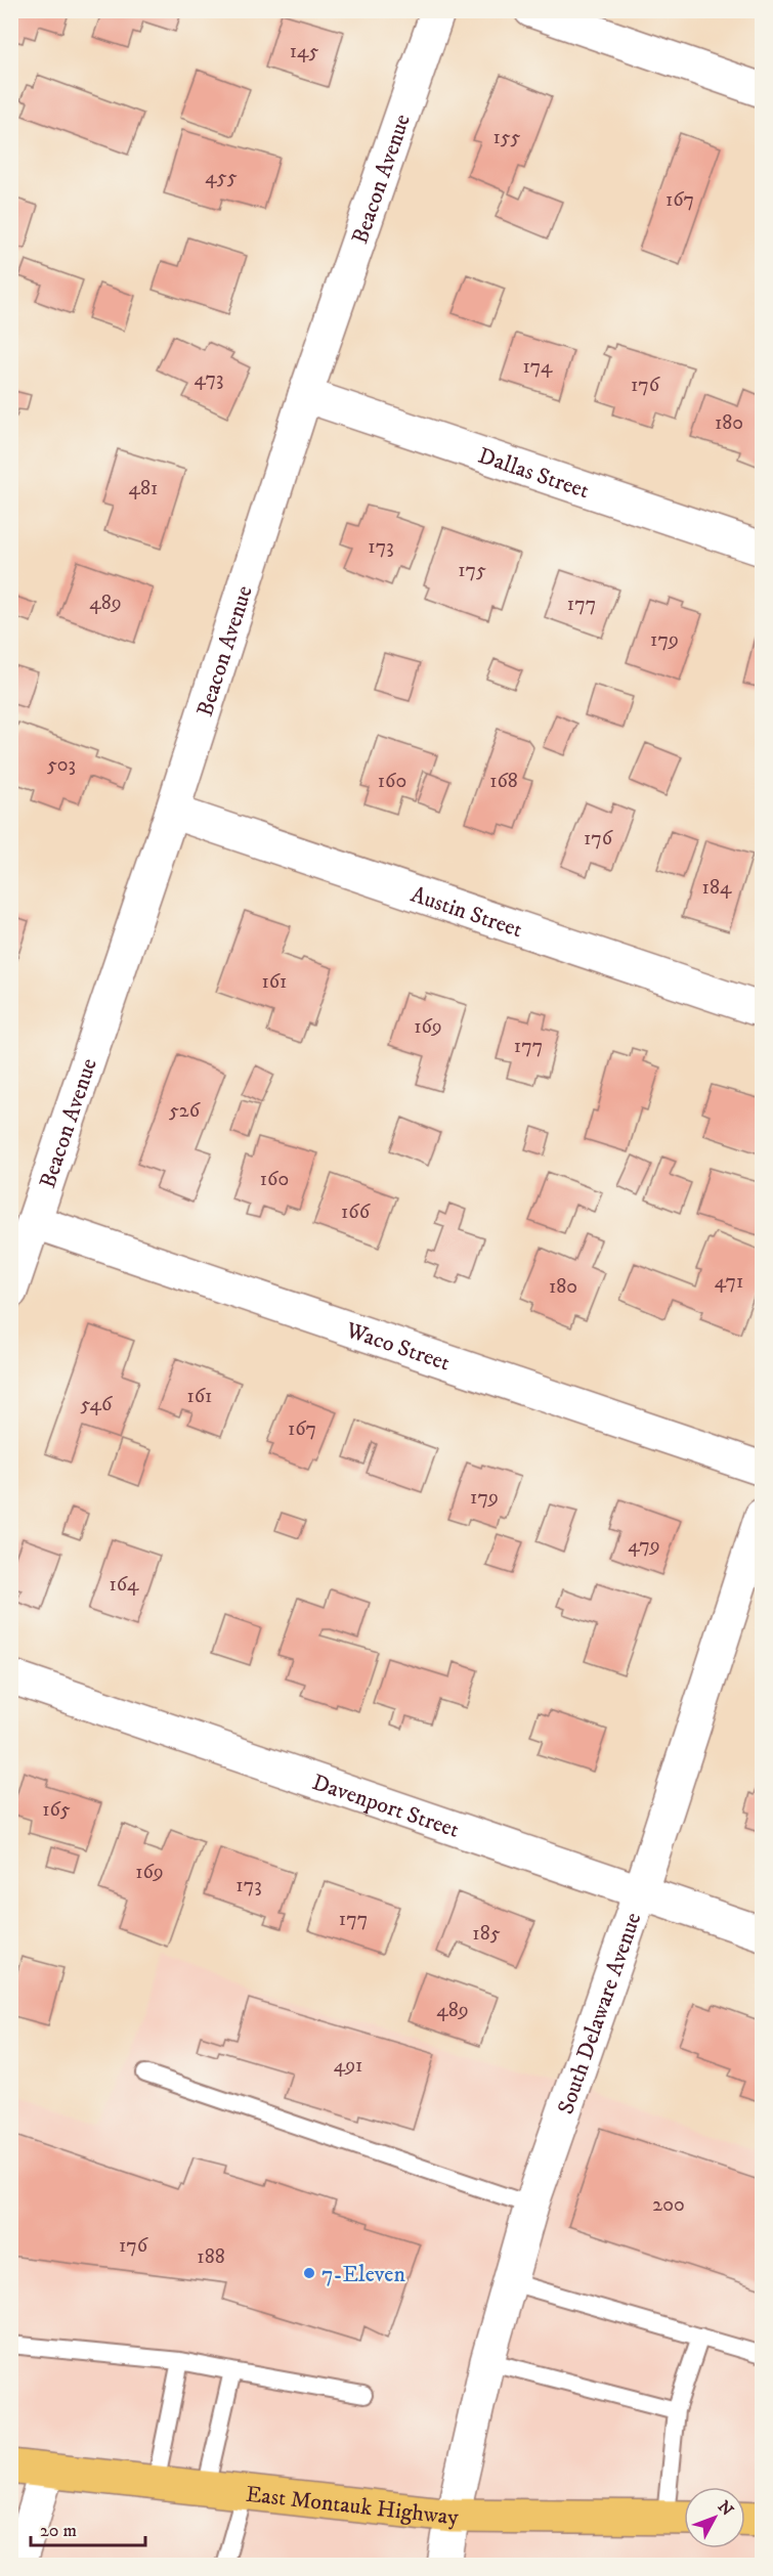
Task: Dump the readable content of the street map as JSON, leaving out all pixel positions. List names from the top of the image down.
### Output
{
  "streets": {
    "main road": ["East Montauk Highway"],
    "street": [
      "Beacon Avenue",
      "Dallas Street",
      "Austin Street",
      "Waco Street",
      "Davenport Street",
      "South Delaware Avenue"
    ]
  },
  "crossings": [
    ["Beacon Avenue", "Dallas Street"],
    ["Beacon Avenue", "Austin Street"],
    ["Beacon Avenue", "Waco Street"],
    ["Davenport Street", "South Delaware Avenue"],
    ["South Delaware Avenue", "East Montauk Highway"]
  ],
  "places": ["7-Eleven"],
  "house_numbers": [
    "145",
    "155",
    "455",
    "167",
    "174",
    "473",
    "176",
    "180",
    "481",
    "173",
    "175",
    "489",
    "177",
    "179",
    "503",
    "160",
    "168",
    "176",
    "184",
    "161",
    "169",
    "177",
    "526",
    "160",
    "166",
    "471",
    "180",
    "161",
    "546",
    "167",
    "179",
    "479",
    "164",
    "165",
    "169",
    "173",
    "177",
    "185",
    "489",
    "491",
    "200",
    "176",
    "188"
  ],
  "scale_bar": "20 m",
  "north": "top right"
}
